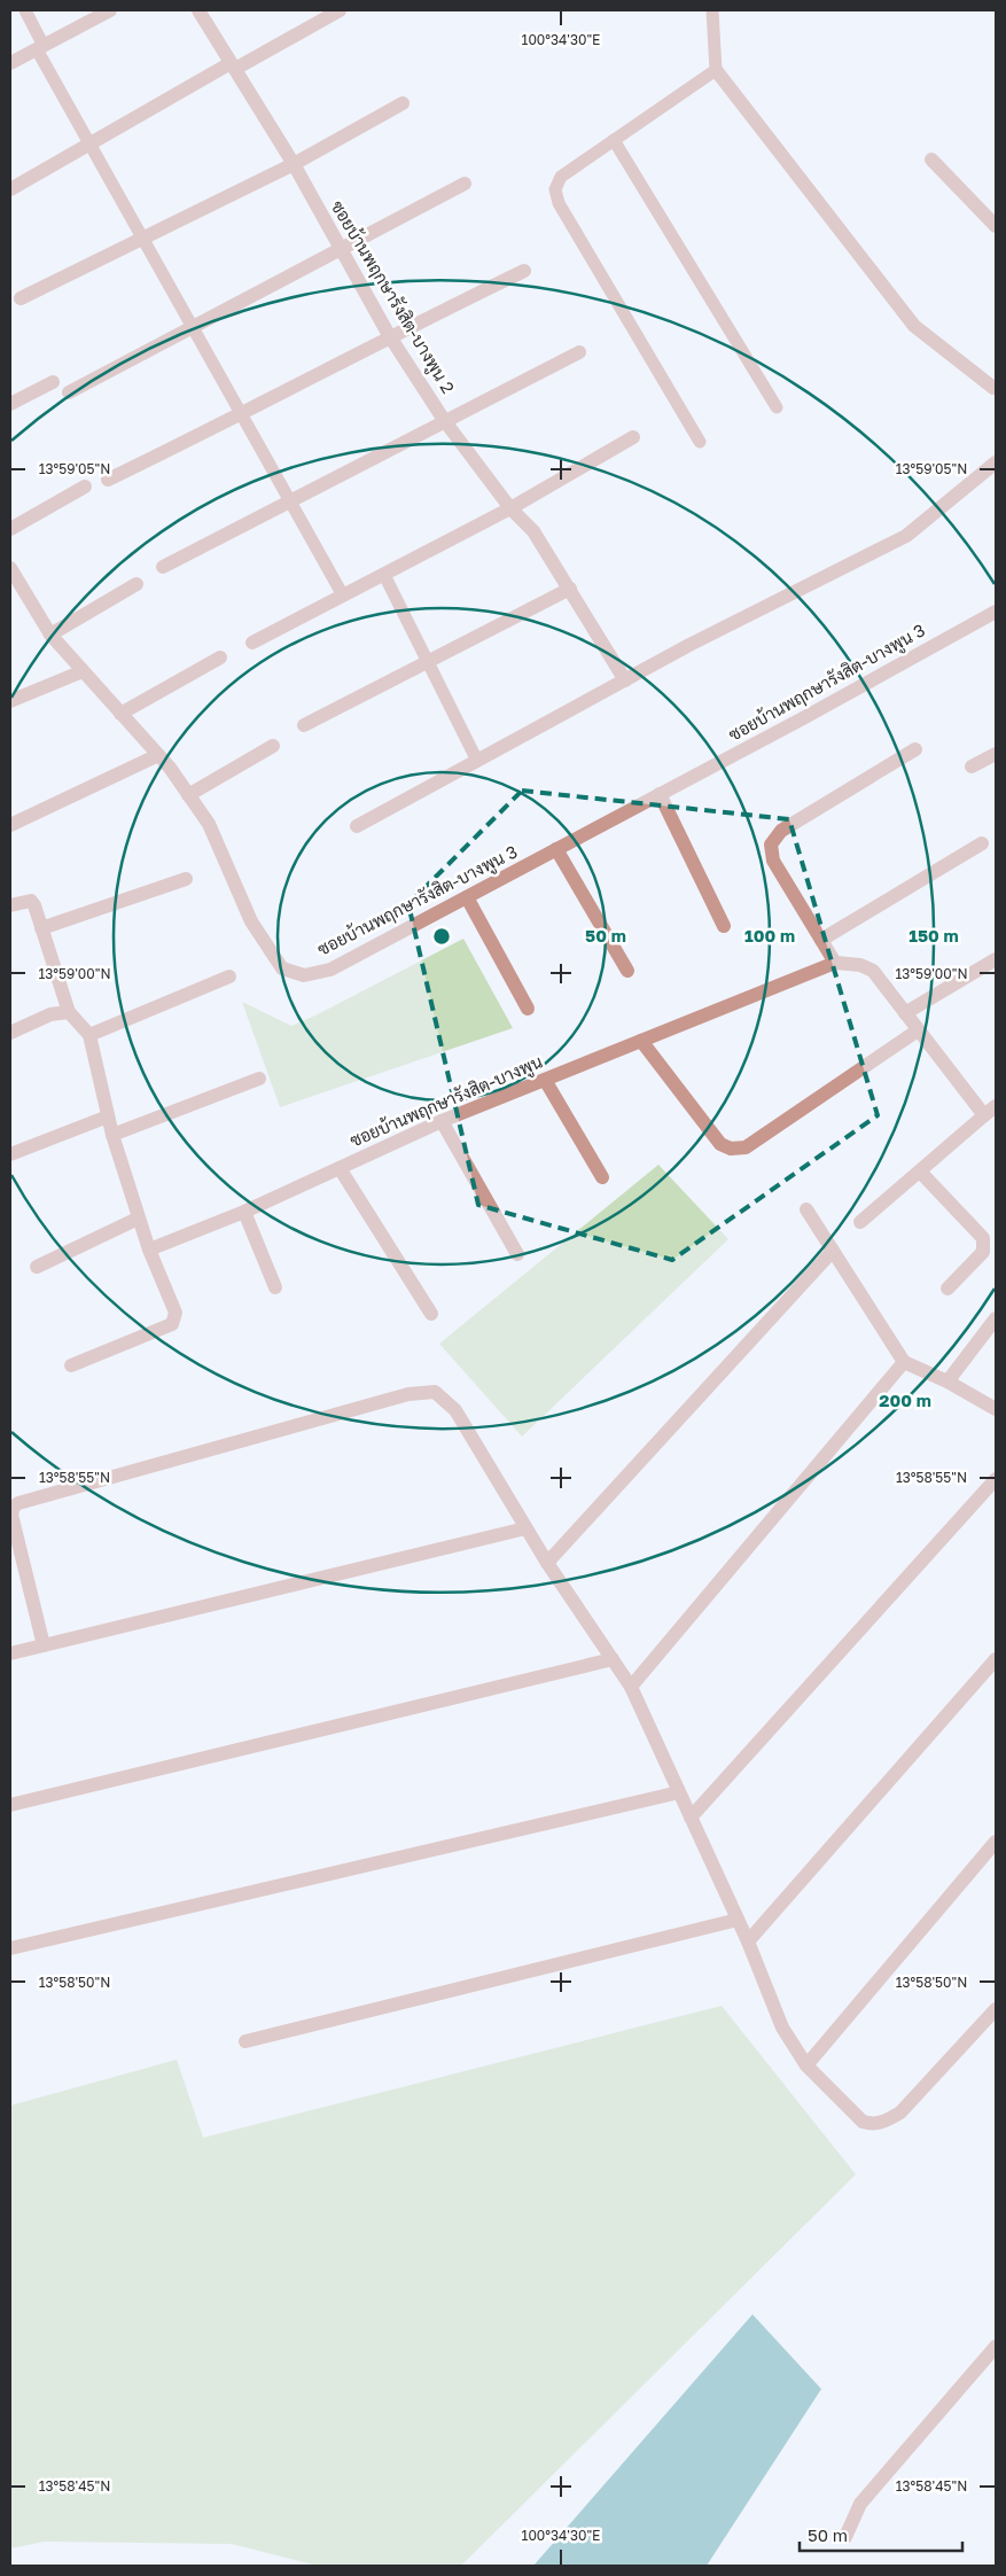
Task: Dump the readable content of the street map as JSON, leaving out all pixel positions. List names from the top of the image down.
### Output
{
  "streets": {
    "street": ["ซอยบ้านพฤกษารังสิต-บางพูน 2", "ซอยบ้านพฤกษารังสิต-บางพูน 3", "ซอยบ้านพฤกษารังสิต-บางพูน"]
  },
  "scale_bar": "50 m",
  "coordinates": [
    "100°34'30\"E",
    "13°59'05\"N",
    "13°59'00\"N",
    "13°58'55\"N",
    "13°58'50\"N",
    "13°58'45\"N"
  ],
  "rings": [
    "50 m",
    "100 m",
    "150 m",
    "200 m"
  ]
}
